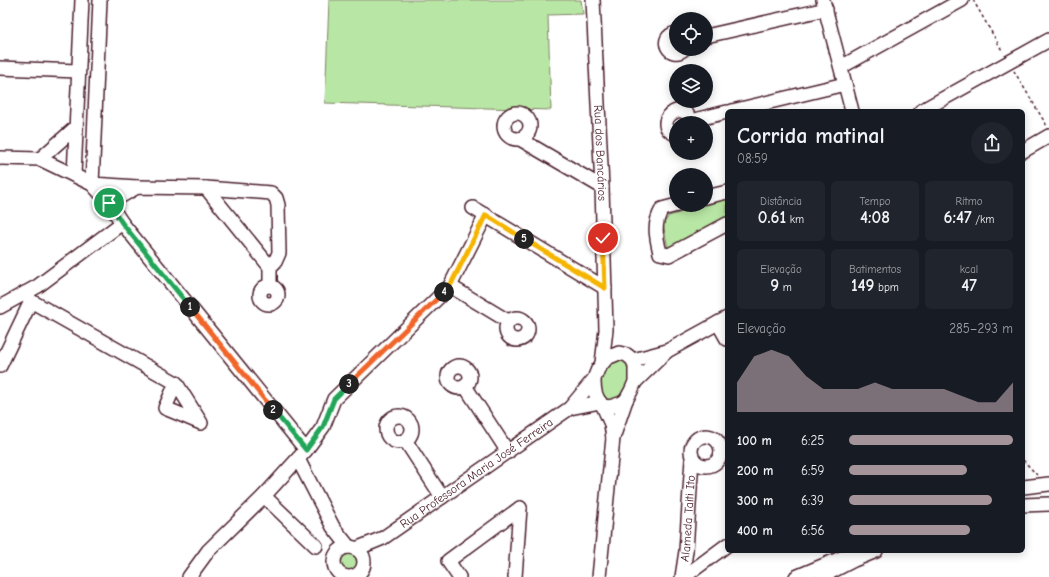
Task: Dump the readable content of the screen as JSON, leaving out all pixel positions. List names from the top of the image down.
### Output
{
  "streets": {
    "street": ["Rua dos Bancários", "Rua Professora Maria José Ferreira", "Alameda Taiti Ito"]
  },
  "crossings": [
    ["Rua dos Bancários", "Rua Professora Maria José Ferreira"]
  ],
  "page": {
    "map_buttons": ["+", "−"],
    "heading": ["Corrida matinal", "08:59"],
    "stats": [
      ["Distância", "0.61 km"],
      ["Tempo", "4:08"],
      ["Ritmo", "6:47 /km"],
      ["Elevação", "9 m"],
      ["Batimentos", "149 bpm"],
      ["kcal", "47"]
    ],
    "pins": [
      "5",
      "4",
      "1",
      "3",
      "2"
    ],
    "chart": ["Elevação", "285–293 m"],
    "list": [
      {
        "name": "100 m",
        "note": "6:25"
      },
      {
        "name": "200 m",
        "note": "6:59"
      },
      {
        "name": "300 m",
        "note": "6:39"
      },
      {
        "name": "400 m",
        "note": "6:56"
      }
    ]
  }
}
